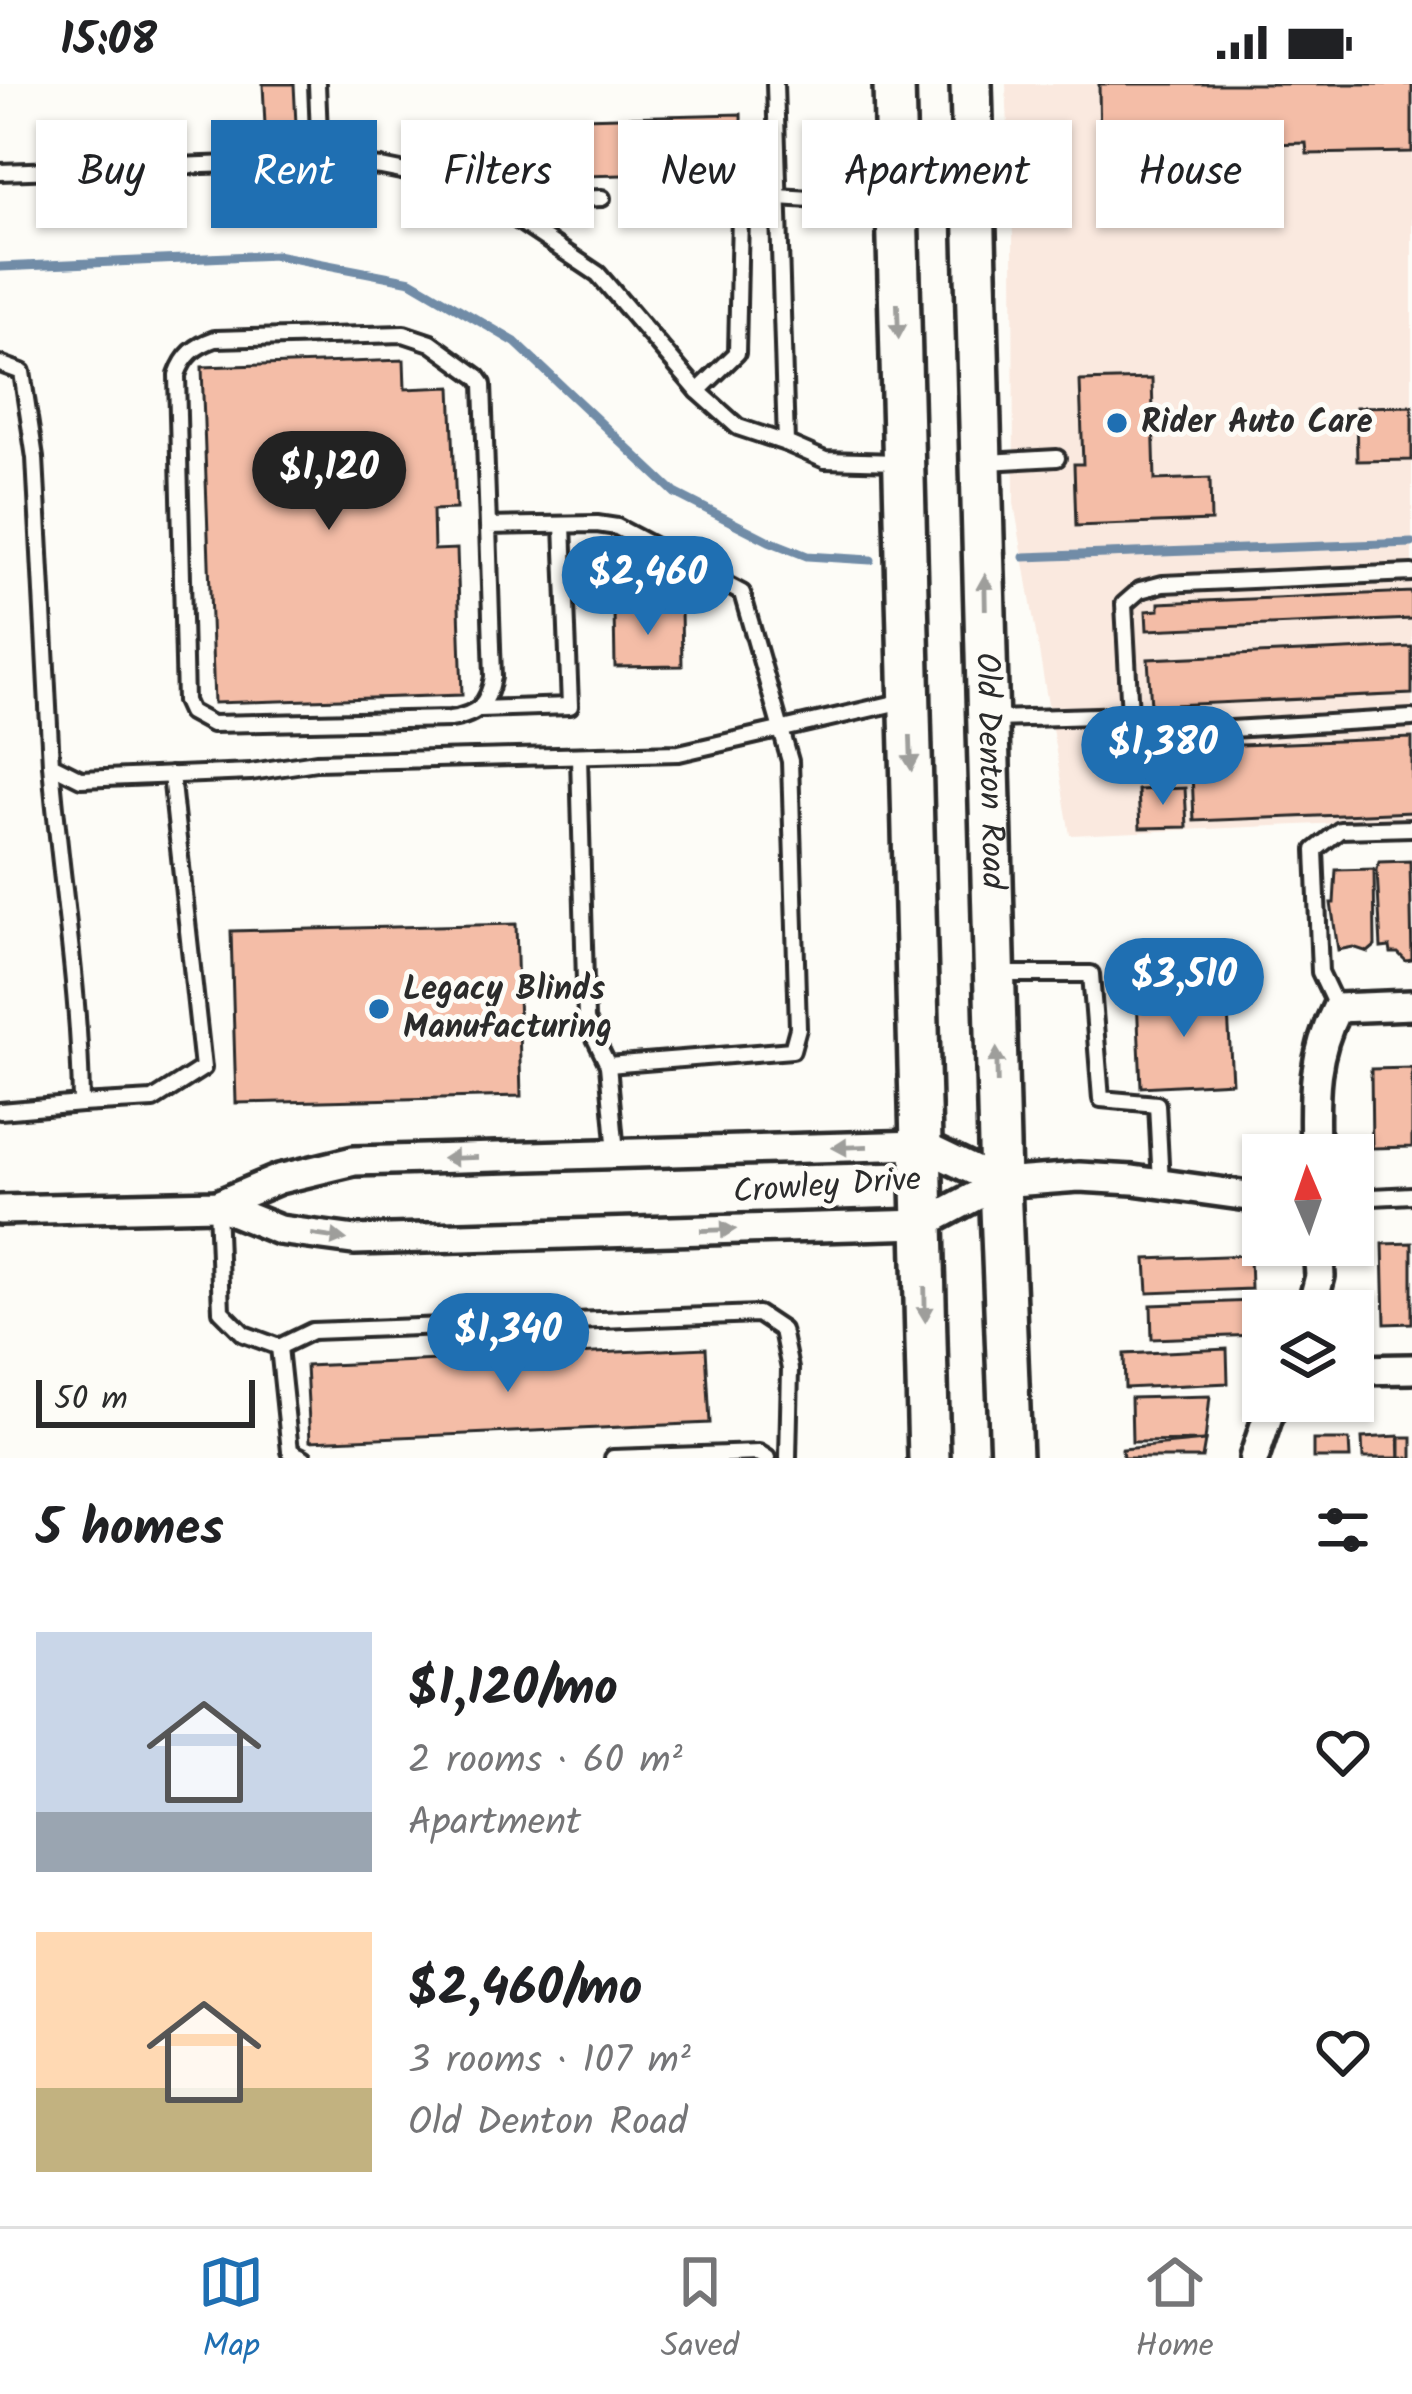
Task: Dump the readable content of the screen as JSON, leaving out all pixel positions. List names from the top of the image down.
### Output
{
  "streets": {
    "main road": ["Old Denton Road"],
    "street": ["Crowley Drive"]
  },
  "crossings": [
    ["Old Denton Road", "Crowley Drive"]
  ],
  "places": ["Rider Auto Care", "Legacy Blinds Manufacturing"],
  "scale_bar": "50 m",
  "north": "top",
  "page": {
    "status": "15:08",
    "chip": [
      "Buy",
      "Rent",
      "Filters",
      "New",
      "Apartment",
      "House"
    ],
    "price": [
      "$1,120",
      "$2,460",
      "$1,380",
      "$3,510",
      "$1,340"
    ],
    "scale": "50 m",
    "heading": "5 homes",
    "list": [
      {
        "name": "$1,120/mo",
        "note": "2 rooms · 60 m² · Apartment"
      },
      {
        "name": "$2,460/mo",
        "note": "3 rooms · 107 m² · Old Denton Road"
      }
    ],
    "tabs": ["Map", "Saved", "Home"]
  }
}
